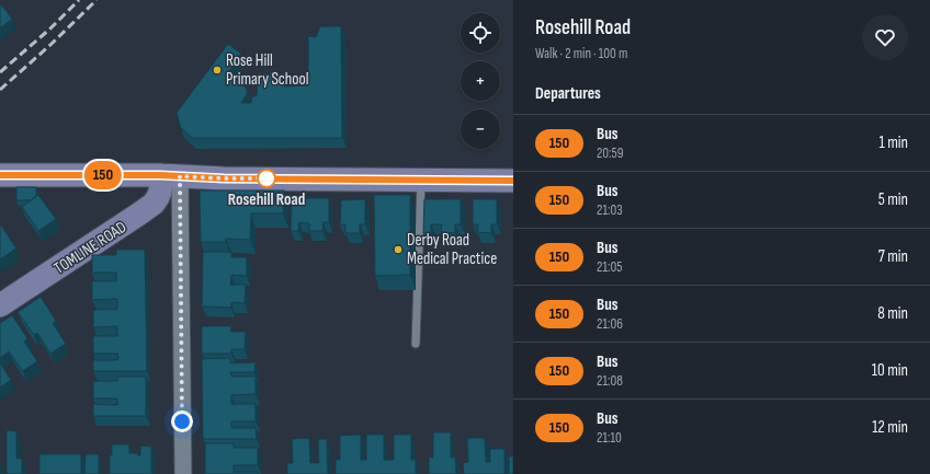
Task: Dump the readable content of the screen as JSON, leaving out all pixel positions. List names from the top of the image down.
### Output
{
  "streets": {
    "main road": ["TOMLINE ROAD"]
  },
  "places": ["Rose Hill Primary School", "Rosehill Road", "Derby Road Medical Practice"],
  "lines": ["bus line 150"],
  "page": {
    "on_map": "150",
    "heading": [
      ["Rosehill Road", "Walk · 2 min · 100 m"],
      "Departures"
    ],
    "map_buttons": ["+", "−"],
    "list": [
      {
        "mark": "150",
        "name": "Bus",
        "note": "20:59",
        "value": "1 min"
      },
      {
        "mark": "150",
        "name": "Bus",
        "note": "21:03",
        "value": "5 min"
      },
      {
        "mark": "150",
        "name": "Bus",
        "note": "21:05",
        "value": "7 min"
      },
      {
        "mark": "150",
        "name": "Bus",
        "note": "21:06",
        "value": "8 min"
      },
      {
        "mark": "150",
        "name": "Bus",
        "note": "21:08",
        "value": "10 min"
      },
      {
        "mark": "150",
        "name": "Bus",
        "note": "21:10",
        "value": "12 min"
      }
    ]
  }
}
